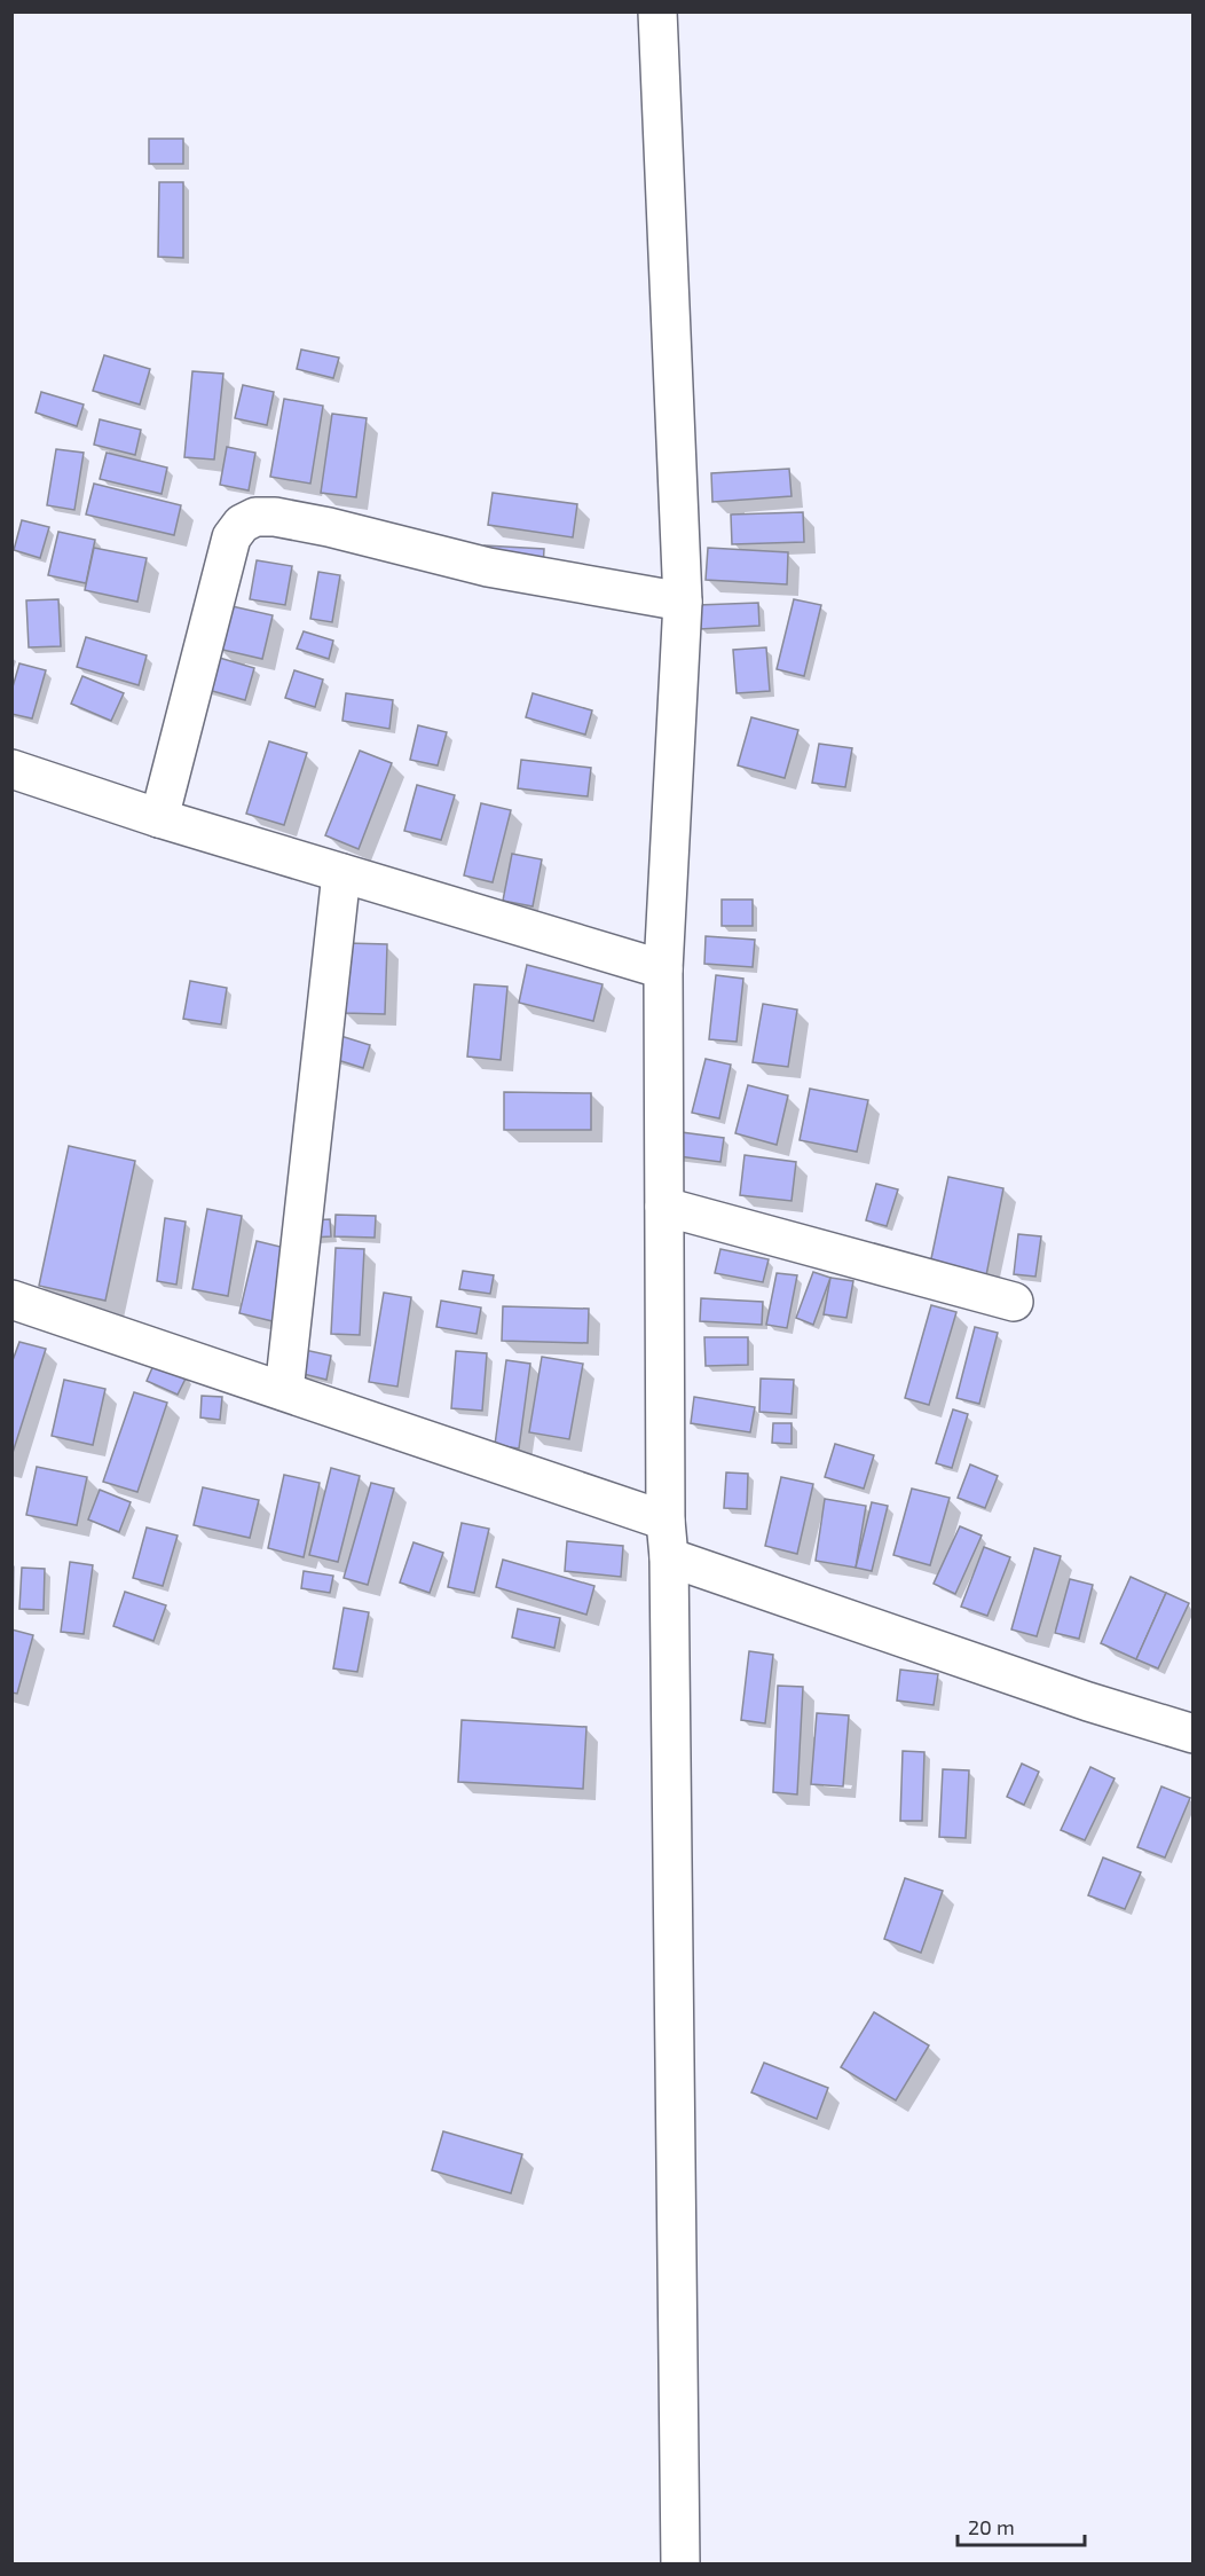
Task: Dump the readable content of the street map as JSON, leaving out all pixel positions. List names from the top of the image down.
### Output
{
  "scale_bar": "20 m"
}
